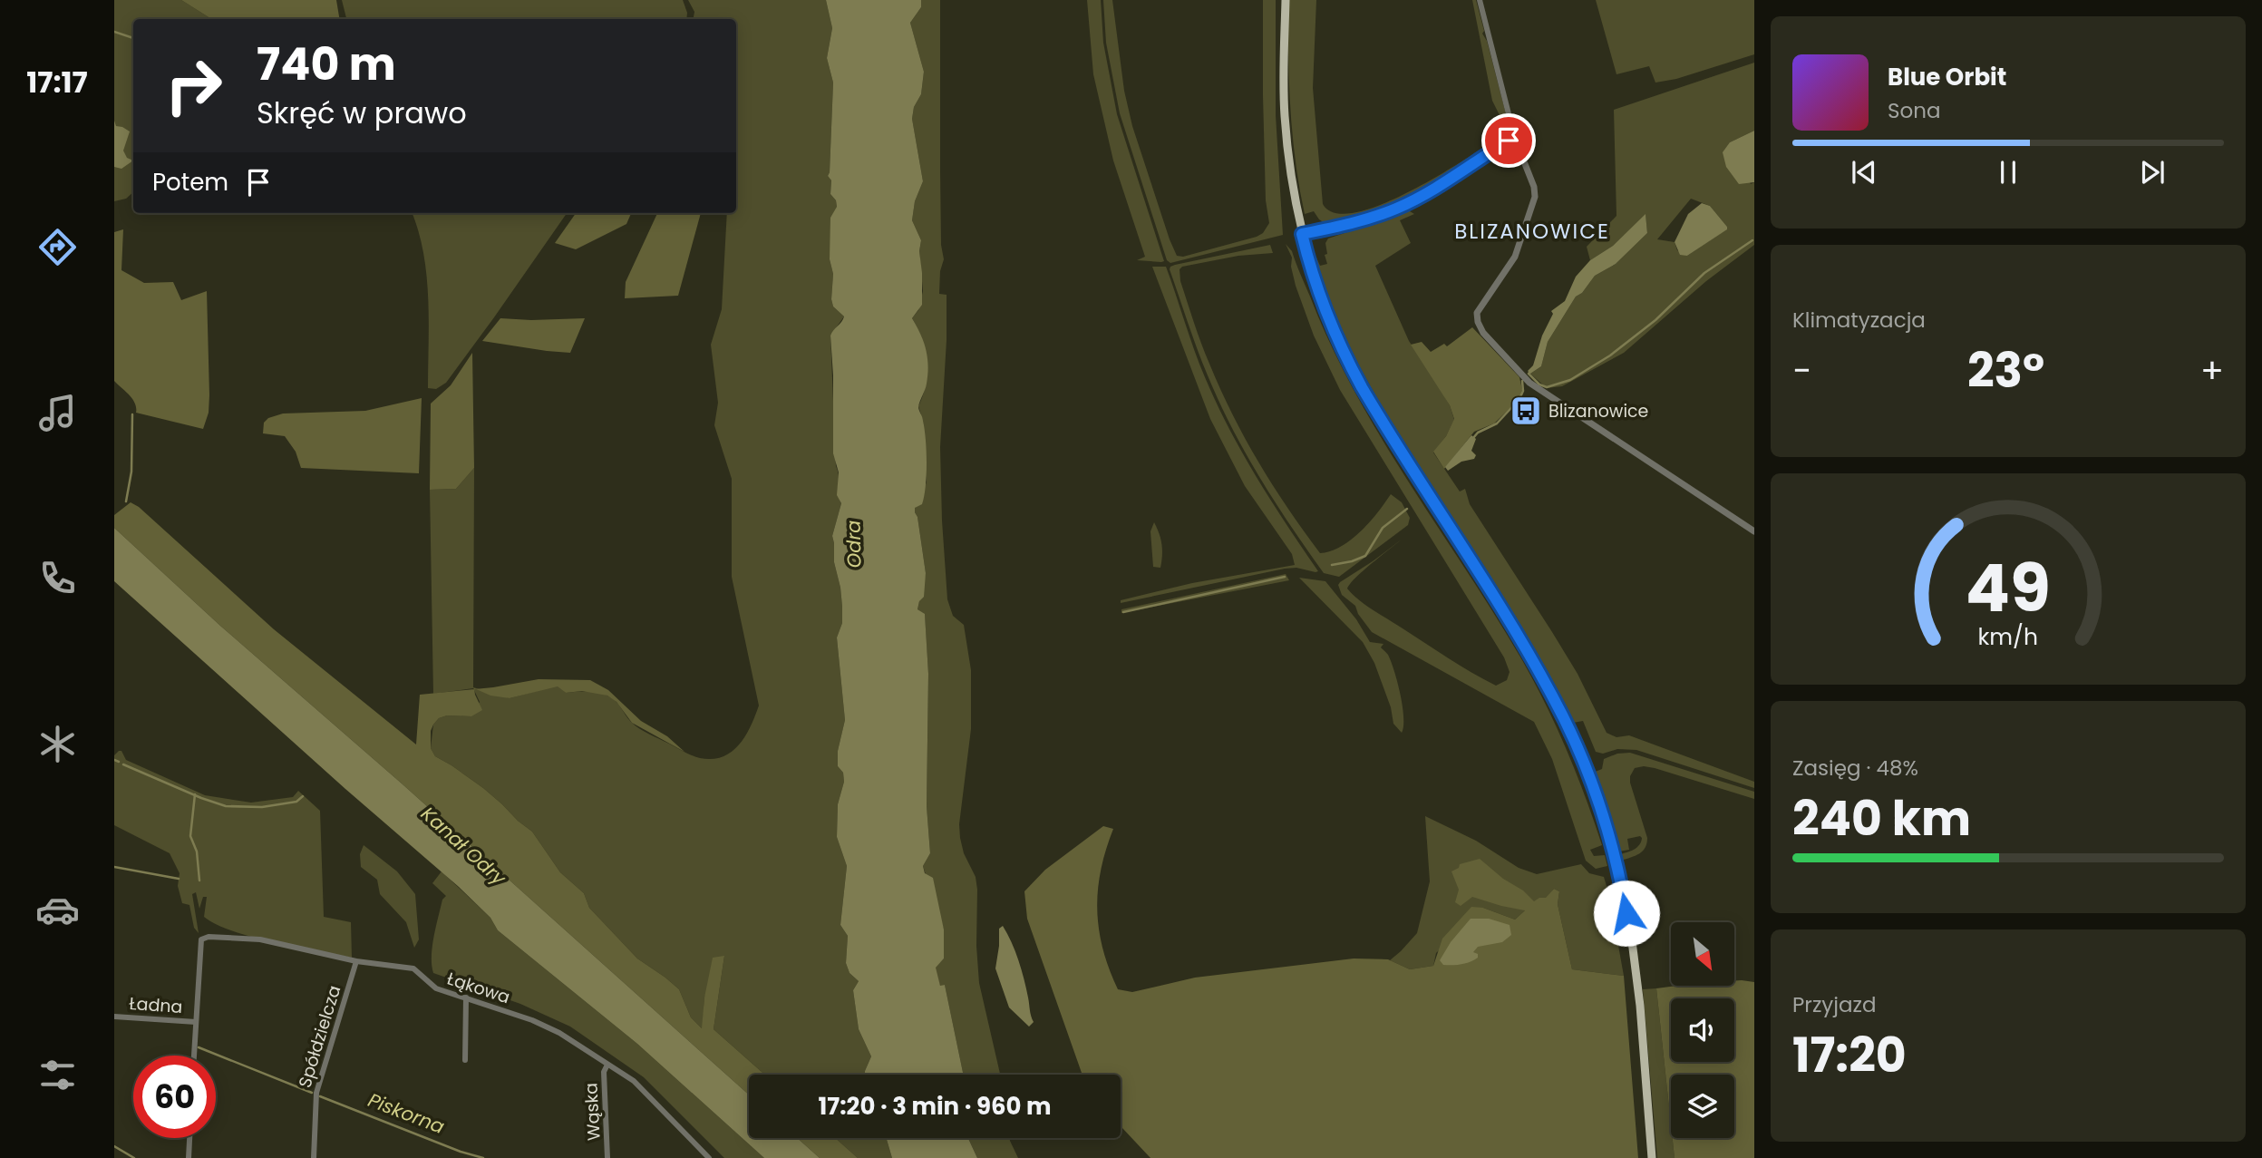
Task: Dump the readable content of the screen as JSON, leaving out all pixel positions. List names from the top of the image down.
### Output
{
  "streets": {
    "street": [
      "Łąkowa",
      "Ładna",
      "Spółdzielcza",
      "Wąska"
    ]
  },
  "crossings": [
    ["Łąkowa", "Ładna"],
    ["Łąkowa", "Spółdzielcza"],
    ["Łąkowa", "Wąska"]
  ],
  "districts": ["BLIZANOWICE"],
  "water": ["Odra", "Kanał Odry", "Piskorna"],
  "places": {
    "bus stop": ["Blizanowice"]
  },
  "north": "bottom right",
  "page": {
    "tabs": "17:17",
    "turn": ["740 m", "Skręć w prawo"],
    "song": ["Blue Orbit", "Sona"],
    "then": "Potem",
    "tile": [
      "Klimatyzacja",
      ["Zasięg · 48%", "240 km"],
      ["Przyjazd", "17:20"]
    ],
    "heat": ["−", "23°", "+"],
    "limit": "60",
    "trip": "17:20 · 3 min · 960 m",
    "gauge": ["49", "km/h"]
  }
}
